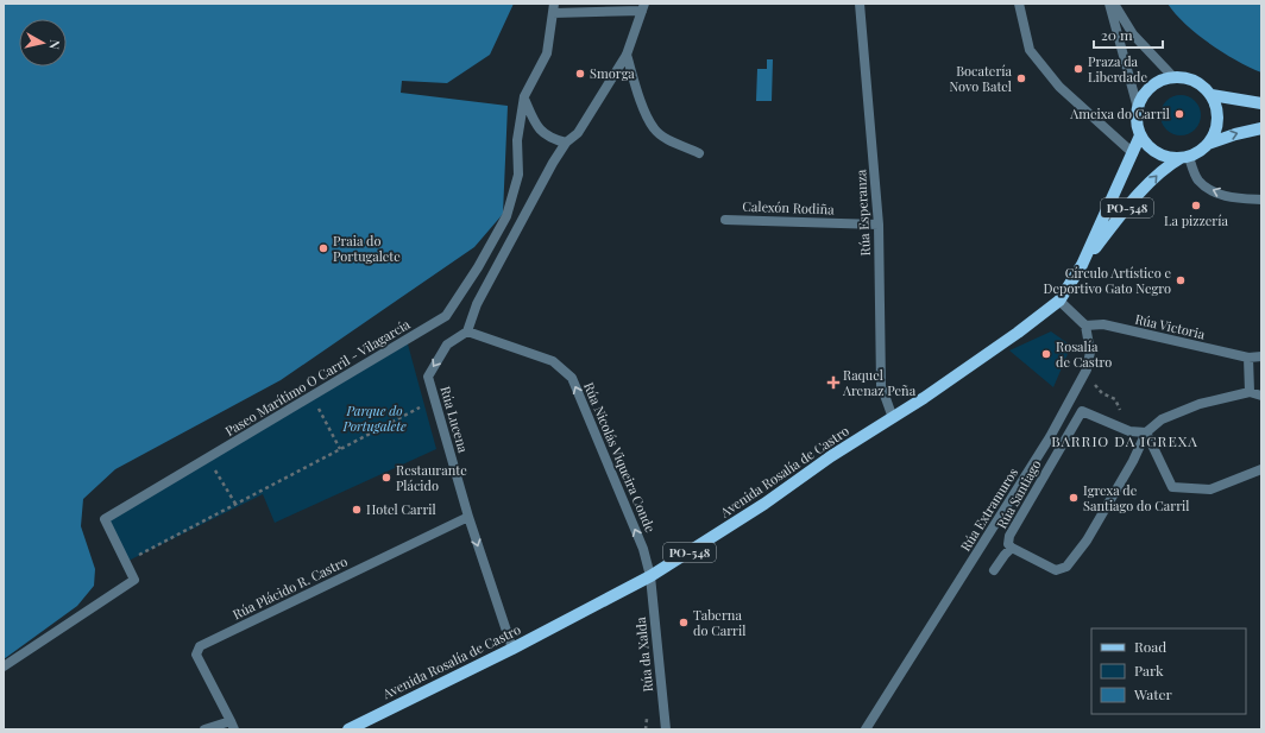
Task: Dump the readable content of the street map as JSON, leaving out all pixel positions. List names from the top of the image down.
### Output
{
  "streets": {
    "main road": ["PO-548", "Avenida Rosalía de Castro"],
    "street": [
      "Calexón Rodiña",
      "Rúa Esperanza",
      "Rúa Victoria",
      "Paseo Marítimo O Carril - Vilagarcía",
      "Rúa Lucena",
      "Rúa Nicolás Viqueira Conde",
      "Rúa Santiago",
      "Rúa Extramuros",
      "Rúa Plácido R. Castro",
      "Rúa da Xalda"
    ]
  },
  "crossings": [
    ["Calexón Rodiña", "Rúa Esperanza"],
    ["PO-548", "Avenida Rosalía de Castro"],
    ["Rúa Esperanza", "Avenida Rosalía de Castro"],
    ["Rúa Victoria", "Rúa Extramuros"],
    ["Rúa Lucena", "Rúa Nicolás Viqueira Conde"],
    ["Rúa Lucena", "Avenida Rosalía de Castro"],
    ["Rúa Lucena", "Rúa Plácido R. Castro"],
    ["Rúa Nicolás Viqueira Conde", "Avenida Rosalía de Castro"],
    ["Rúa Nicolás Viqueira Conde", "Rúa da Xalda"],
    ["Avenida Rosalía de Castro", "Rúa da Xalda"]
  ],
  "one_way": ["Rúa Lucena", "Rúa Nicolás Viqueira Conde"],
  "districts": ["BARRIO DA IGREXA"],
  "parks": ["Parque do Portugalete"],
  "places": {
    "other": [
      "Praza da Liberdade",
      "Smorga",
      "Bocatería Novo Batel",
      "Ameixa do Carril",
      "La pizzería",
      "Praia do Portugalete",
      "Círculo Artístico e Deportivo Gato Negro",
      "Rosalía de Castro",
      "Restaurante Plácido",
      "Igrexa de Santiago do Carril",
      "Hotel Carril",
      "Taberna do Carril"
    ],
    "health": ["Raquel Arenaz Peña"]
  },
  "legend": ["Road", "Park", "Water"],
  "scale_bar": "20 m",
  "north": "right"
}
